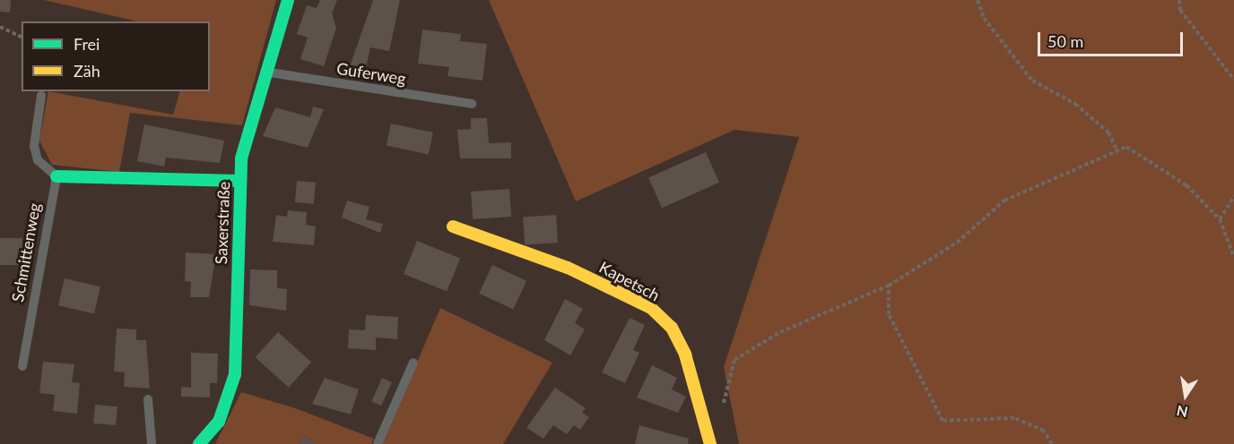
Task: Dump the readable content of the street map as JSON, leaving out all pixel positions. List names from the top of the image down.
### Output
{
  "streets": {
    "street": ["Saxerstraße", "Kapetsch"],
    "lane": ["Guferweg", "Schmittenweg"]
  },
  "crossings": [
    ["Guferweg", "Saxerstraße"]
  ],
  "legend": ["Frei", "Zäh"],
  "scale_bar": "50 m",
  "north": "bottom"
}
